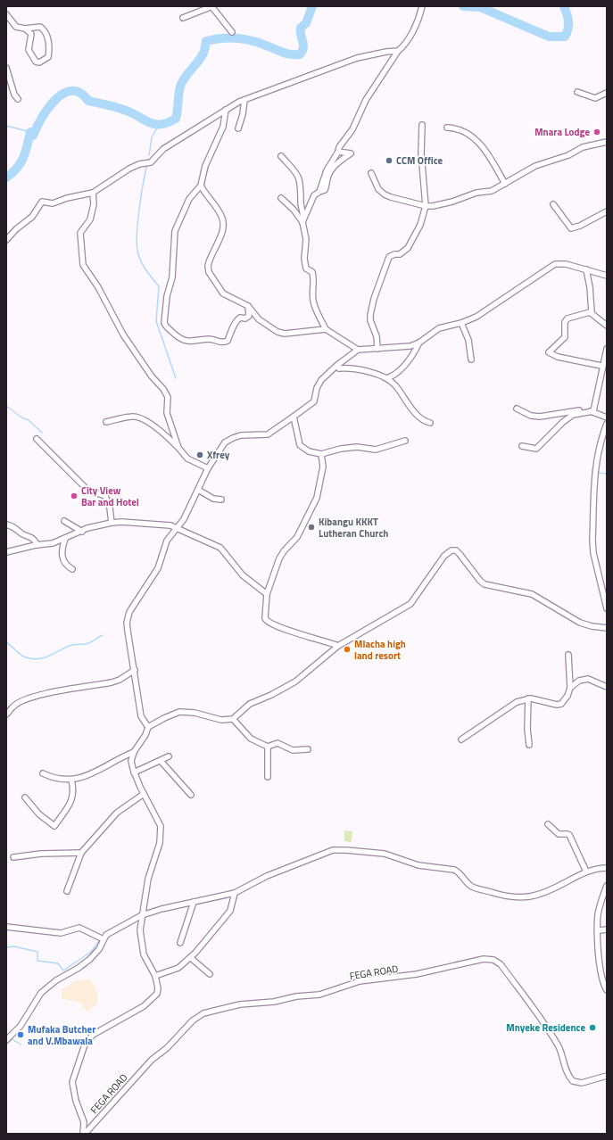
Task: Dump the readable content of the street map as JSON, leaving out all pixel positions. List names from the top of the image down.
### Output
{
  "streets": {
    "street": ["FEGA ROAD"]
  },
  "places": [
    "Mnara Lodge",
    "CCM Office",
    "Xfrey",
    "City View Bar and Hotel",
    "Kibangu KKKT Lutheran Church",
    "Mlacha high land resort",
    "Mnyeke Residence",
    "Mufaka Butcher and V.Mbawala"
  ]
}
